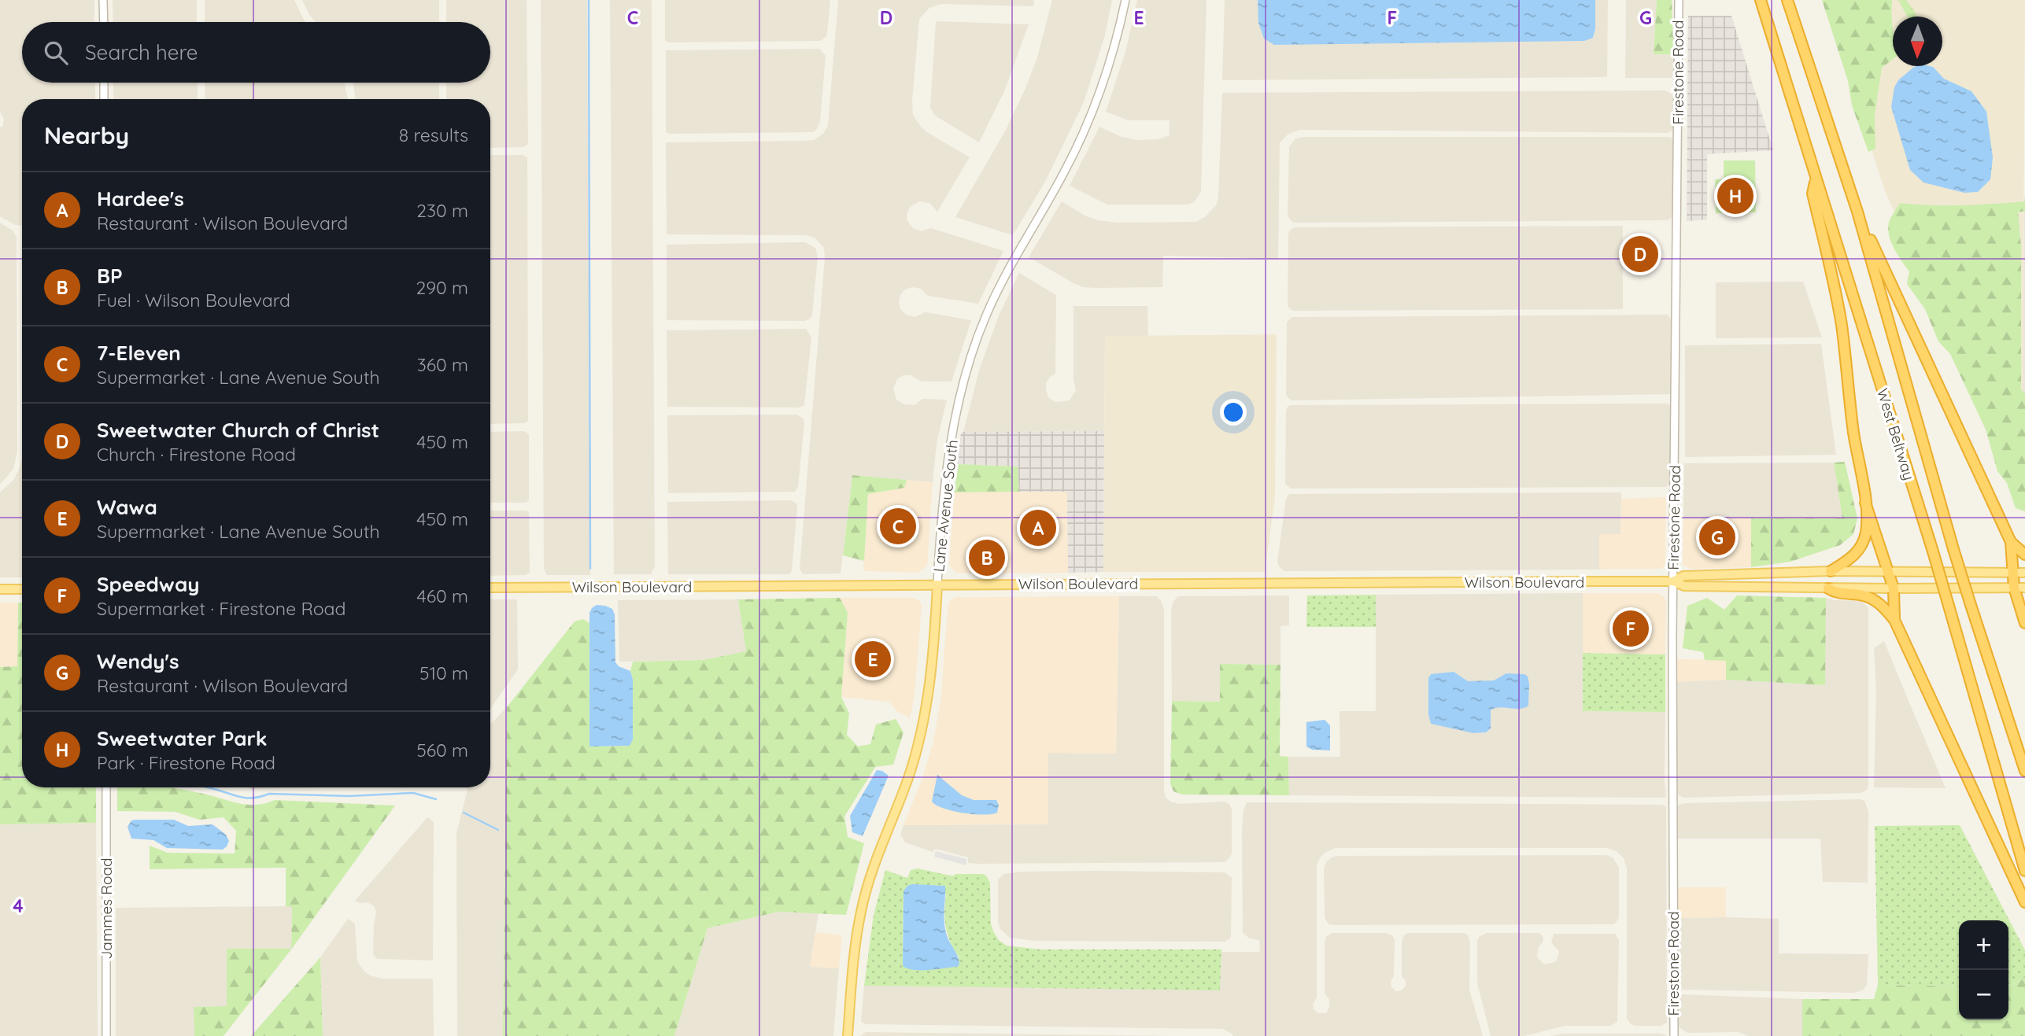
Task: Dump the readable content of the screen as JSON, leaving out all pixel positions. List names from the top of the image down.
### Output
{
  "streets": {
    "highway": ["West Beltway"],
    "main road": ["Lane Avenue South", "Wilson Boulevard"],
    "street": ["Firestone Road", "Jammes Road"]
  },
  "crossings": [
    ["Firestone Road", "Wilson Boulevard"],
    ["Lane Avenue South", "Wilson Boulevard"]
  ],
  "north": "bottom",
  "page": {
    "search": "Search here",
    "heading": ["Nearby", "8 results"],
    "list": [
      {
        "mark": "A",
        "name": "Hardee's",
        "note": "Restaurant · Wilson Boulevard",
        "value": "230 m"
      },
      {
        "mark": "B",
        "name": "BP",
        "note": "Fuel · Wilson Boulevard",
        "value": "290 m"
      },
      {
        "mark": "C",
        "name": "7-Eleven",
        "note": "Supermarket · Lane Avenue South",
        "value": "360 m"
      },
      {
        "mark": "D",
        "name": "Sweetwater Church of Christ",
        "note": "Church · Firestone Road",
        "value": "450 m"
      },
      {
        "mark": "E",
        "name": "Wawa",
        "note": "Supermarket · Lane Avenue South",
        "value": "450 m"
      },
      {
        "mark": "F",
        "name": "Speedway",
        "note": "Supermarket · Firestone Road",
        "value": "460 m"
      },
      {
        "mark": "G",
        "name": "Wendy's",
        "note": "Restaurant · Wilson Boulevard",
        "value": "510 m"
      },
      {
        "mark": "H",
        "name": "Sweetwater Park",
        "note": "Park · Firestone Road",
        "value": "560 m"
      }
    ],
    "pins": [
      "H",
      "D",
      "C",
      "A",
      "G",
      "B",
      "F",
      "E"
    ],
    "map_buttons": ["+", "−"]
  },
  "grid": {
    "columns": [
      "C",
      "D",
      "E",
      "F",
      "G"
    ],
    "rows": ["4"]
  }
}
